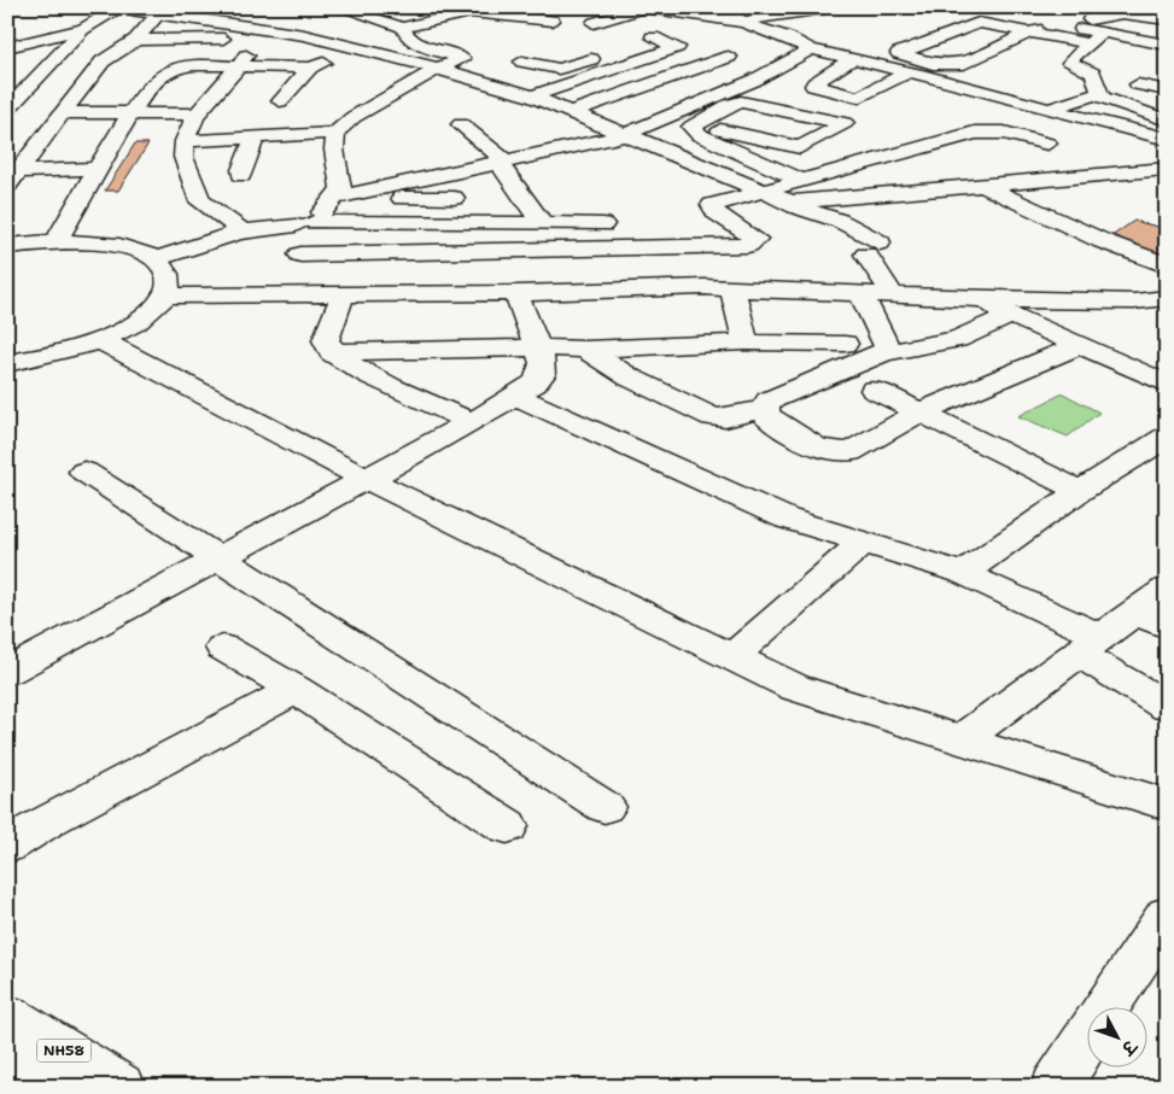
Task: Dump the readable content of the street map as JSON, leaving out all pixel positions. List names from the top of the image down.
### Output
{
  "streets": {
    "main road": ["NH58"]
  },
  "north": "bottom right"
}
